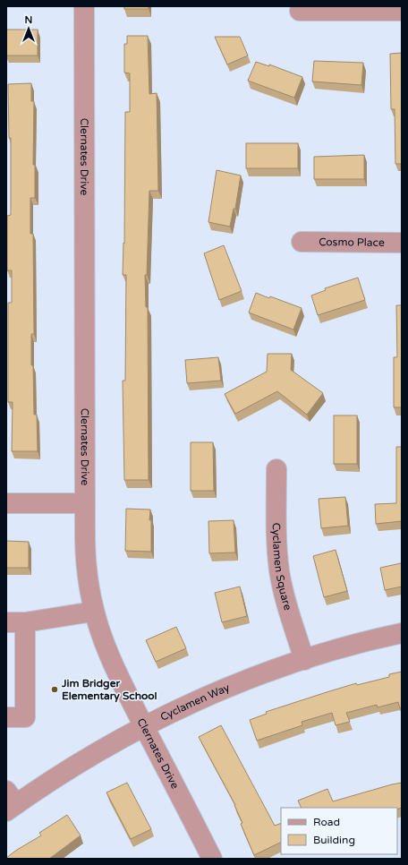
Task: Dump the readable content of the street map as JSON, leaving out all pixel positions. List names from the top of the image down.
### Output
{
  "streets": {
    "street": [
      "Clernates Drive",
      "Cosmo Place",
      "Cyclamen Square",
      "Cyclamen Way"
    ]
  },
  "crossings": [
    ["Clernates Drive", "Cyclamen Way"],
    ["Cyclamen Square", "Cyclamen Way"]
  ],
  "places": ["Jim Bridger Elementary School"],
  "legend": ["Road", "Building"],
  "north": "top"
}
